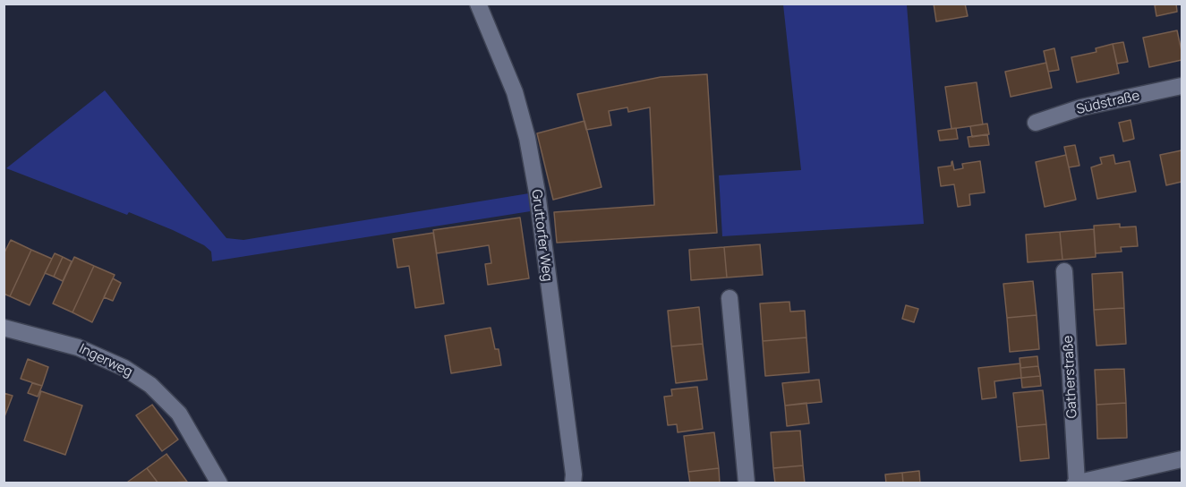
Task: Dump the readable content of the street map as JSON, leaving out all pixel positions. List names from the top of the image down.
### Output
{
  "streets": {
    "street": [
      "Südstraße",
      "Gruttorfer Weg",
      "Ingerweg",
      "Gatherstraße"
    ]
  }
}
